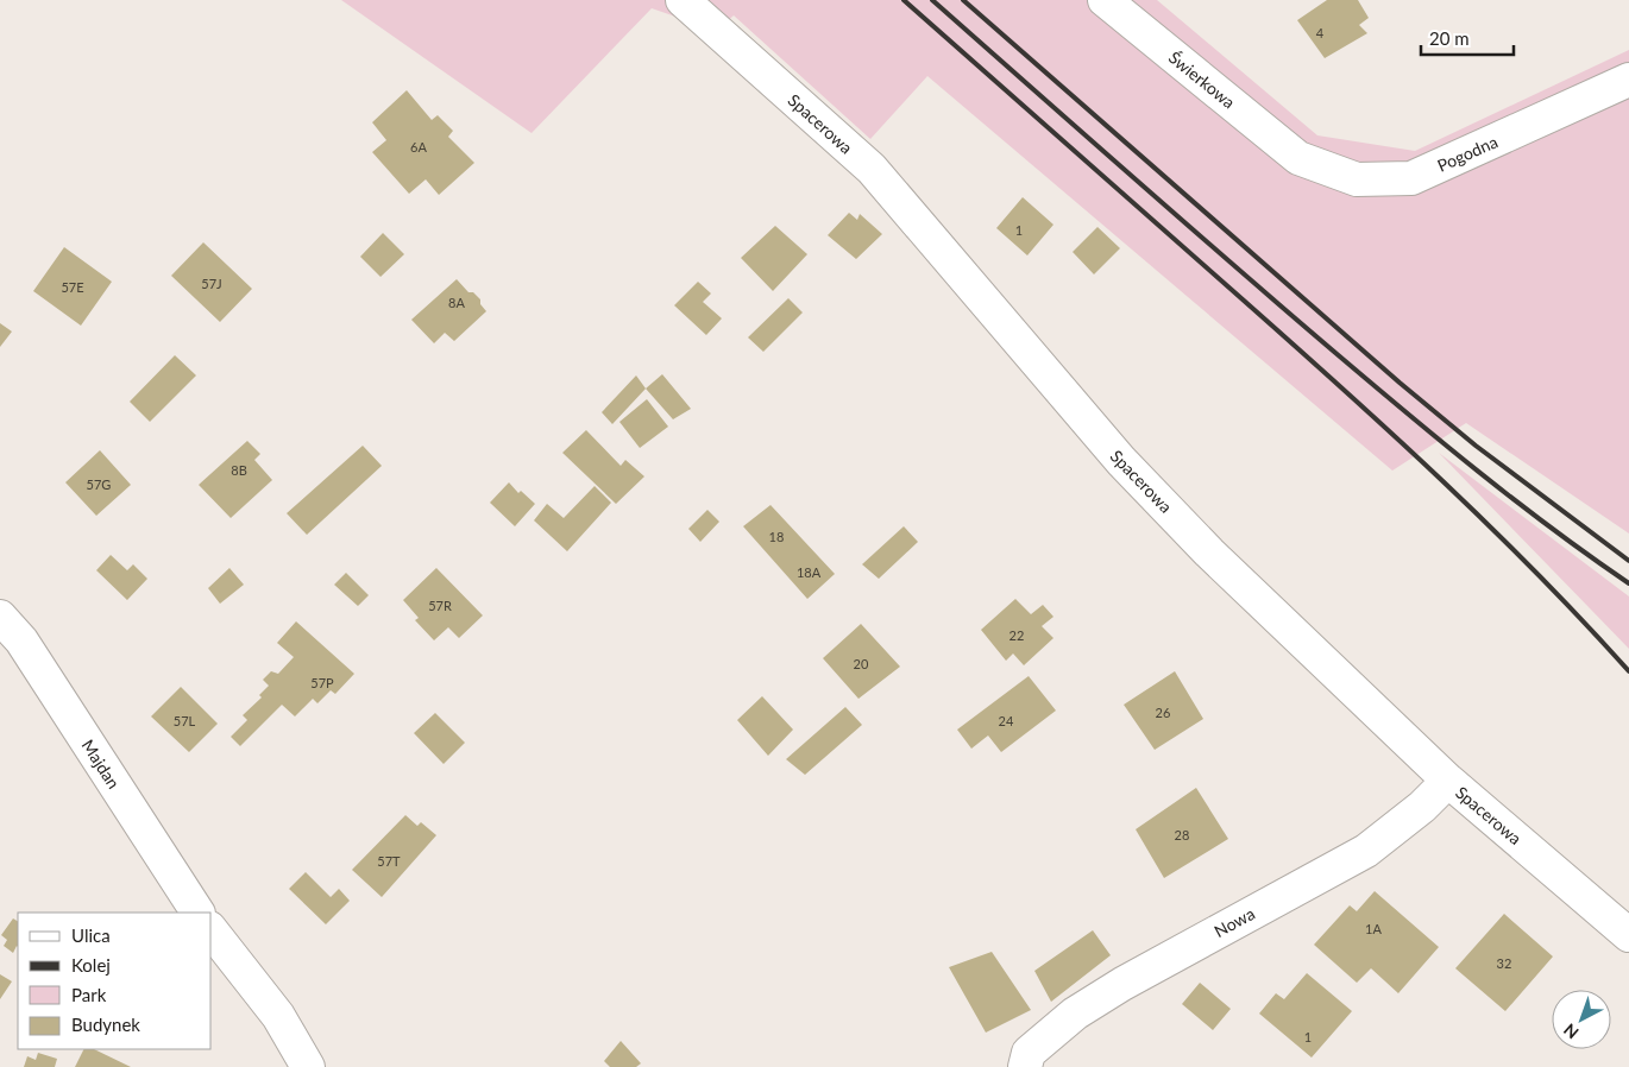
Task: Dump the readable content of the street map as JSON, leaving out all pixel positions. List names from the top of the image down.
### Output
{
  "streets": {
    "street": [
      "Świerkowa",
      "Spacerowa",
      "Pogodna",
      "Majdan",
      "Nowa"
    ]
  },
  "crossings": [
    ["Świerkowa", "Pogodna"],
    ["Spacerowa", "Nowa"]
  ],
  "house_numbers": [
    "4",
    "6A",
    "1",
    "57J",
    "57E",
    "8A",
    "8B",
    "57G",
    "18",
    "18A",
    "57R",
    "22",
    "20",
    "57P",
    "26",
    "57L",
    "24",
    "28",
    "57T",
    "1A",
    "32",
    "1"
  ],
  "legend": [
    "Ulica",
    "Kolej",
    "Park",
    "Budynek"
  ],
  "scale_bar": "20 m",
  "north": "bottom left"
}
